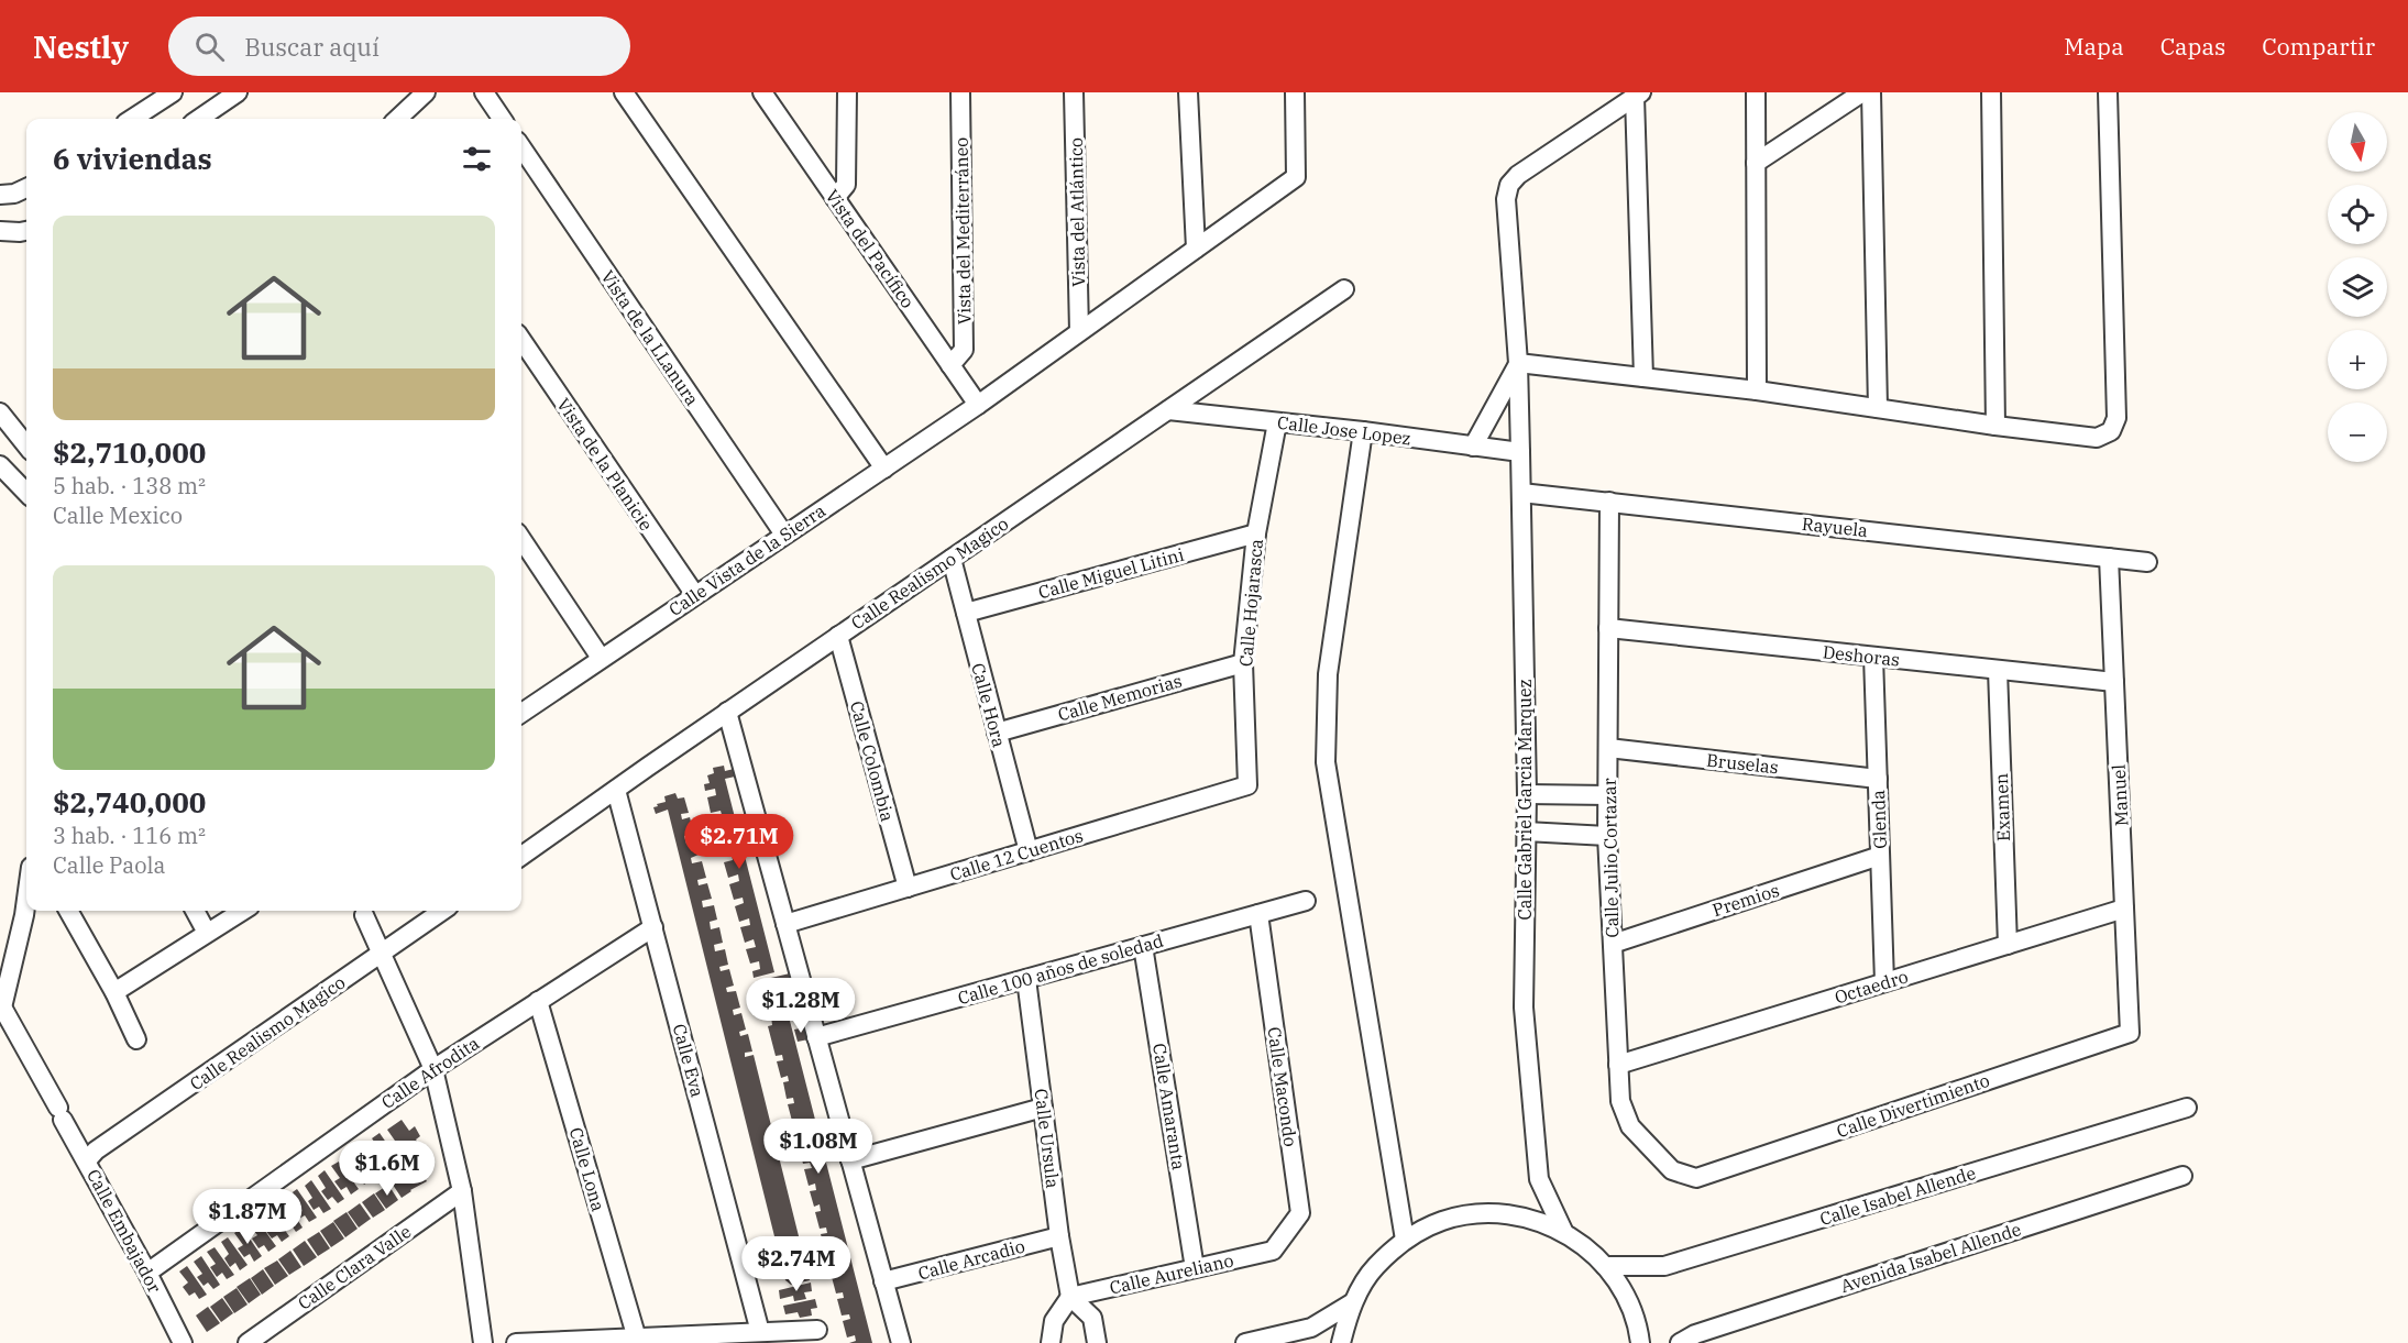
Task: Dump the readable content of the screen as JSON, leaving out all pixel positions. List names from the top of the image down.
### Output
{
  "streets": {
    "street": [
      "Vista del Atlántico",
      "Vista del Mediterráneo",
      "Vista del Pacífico",
      "Vista de la LLanura",
      "Calle Jose Lopez",
      "Vista de la Planicie",
      "Rayuela",
      "Calle Vista de la Sierra",
      "Calle Realismo Magico",
      "Calle Miguel Litini",
      "Calle Hojarasca",
      "Deshoras",
      "Calle Memorias",
      "Calle Hora",
      "Calle Colombia",
      "Bruselas",
      "Manuel",
      "Calle Gabriel Garcia Marquez",
      "Examen",
      "Glenda",
      "Calle 12 Cuentos",
      "Calle Julio Cortazar",
      "Premios",
      "Calle 100 años de soledad",
      "Octaedro",
      "Calle Eva",
      "Calle Afrodita",
      "Calle Macondo",
      "Calle Divertimiento",
      "Calle Amaranta",
      "Calle Ursula",
      "Calle Lona",
      "Calle Isabel Allende",
      "Calle Embajador",
      "Avenida Isabel Allende",
      "Calle Arcadio",
      "Calle Clara Valle",
      "Calle Aureliano"
    ]
  },
  "crossings": [
    ["Vista del Atlántico", "Calle Vista de la Sierra"],
    ["Vista del Mediterráneo", "Vista del Pacífico"],
    ["Vista del Pacífico", "Calle Vista de la Sierra"],
    ["Vista de la LLanura", "Calle Vista de la Sierra"],
    ["Calle Jose Lopez", "Calle Realismo Magico"],
    ["Calle Jose Lopez", "Calle Hojarasca"],
    ["Calle Jose Lopez", "Calle Gabriel Garcia Marquez"],
    ["Vista de la Planicie", "Calle Vista de la Sierra"],
    ["Rayuela", "Manuel"],
    ["Rayuela", "Calle Gabriel Garcia Marquez"],
    ["Rayuela", "Calle Julio Cortazar"],
    ["Calle Realismo Magico", "Calle Hora"],
    ["Calle Realismo Magico", "Calle Colombia"],
    ["Calle Realismo Magico", "Calle Eva"],
    ["Calle Realismo Magico", "Calle Embajador"],
    ["Calle Miguel Litini", "Calle Hojarasca"],
    ["Calle Miguel Litini", "Calle Hora"],
    ["Calle Hojarasca", "Calle Memorias"],
    ["Calle Hojarasca", "Calle 12 Cuentos"],
    ["Deshoras", "Manuel"],
    ["Deshoras", "Examen"],
    ["Deshoras", "Glenda"],
    ["Deshoras", "Calle Julio Cortazar"],
    ["Calle Memorias", "Calle Hora"],
    ["Calle Hora", "Calle 12 Cuentos"],
    ["Calle Colombia", "Calle 12 Cuentos"],
    ["Bruselas", "Glenda"],
    ["Bruselas", "Calle Julio Cortazar"],
    ["Manuel", "Octaedro"],
    ["Manuel", "Calle Divertimiento"],
    ["Examen", "Octaedro"],
    ["Glenda", "Premios"],
    ["Glenda", "Octaedro"],
    ["Calle Julio Cortazar", "Premios"],
    ["Calle Julio Cortazar", "Octaedro"],
    ["Calle Julio Cortazar", "Calle Divertimiento"],
    ["Calle 100 años de soledad", "Calle Macondo"],
    ["Calle 100 años de soledad", "Calle Amaranta"],
    ["Calle 100 años de soledad", "Calle Ursula"],
    ["Calle Eva", "Calle Afrodita"],
    ["Calle Afrodita", "Calle Lona"],
    ["Calle Afrodita", "Calle Embajador"],
    ["Calle Macondo", "Calle Aureliano"],
    ["Calle Amaranta", "Calle Aureliano"],
    ["Calle Ursula", "Calle Arcadio"],
    ["Calle Ursula", "Calle Aureliano"]
  ],
  "north": "bottom",
  "page": {
    "header": "Nestly",
    "search": "Buscar aquí",
    "nav": ["Mapa", "Capas", "Compartir"],
    "map_buttons": ["+", "−"],
    "heading": "6 viviendas",
    "list": [
      {
        "name": "$2,710,000",
        "note": "5 hab. · 138 m² · Calle Mexico"
      },
      {
        "name": "$2,740,000",
        "note": "3 hab. · 116 m² · Calle Paola"
      }
    ],
    "price": [
      "$2.71M",
      "$1.28M",
      "$1.08M",
      "$1.6M",
      "$1.87M",
      "$2.74M"
    ]
  }
}
